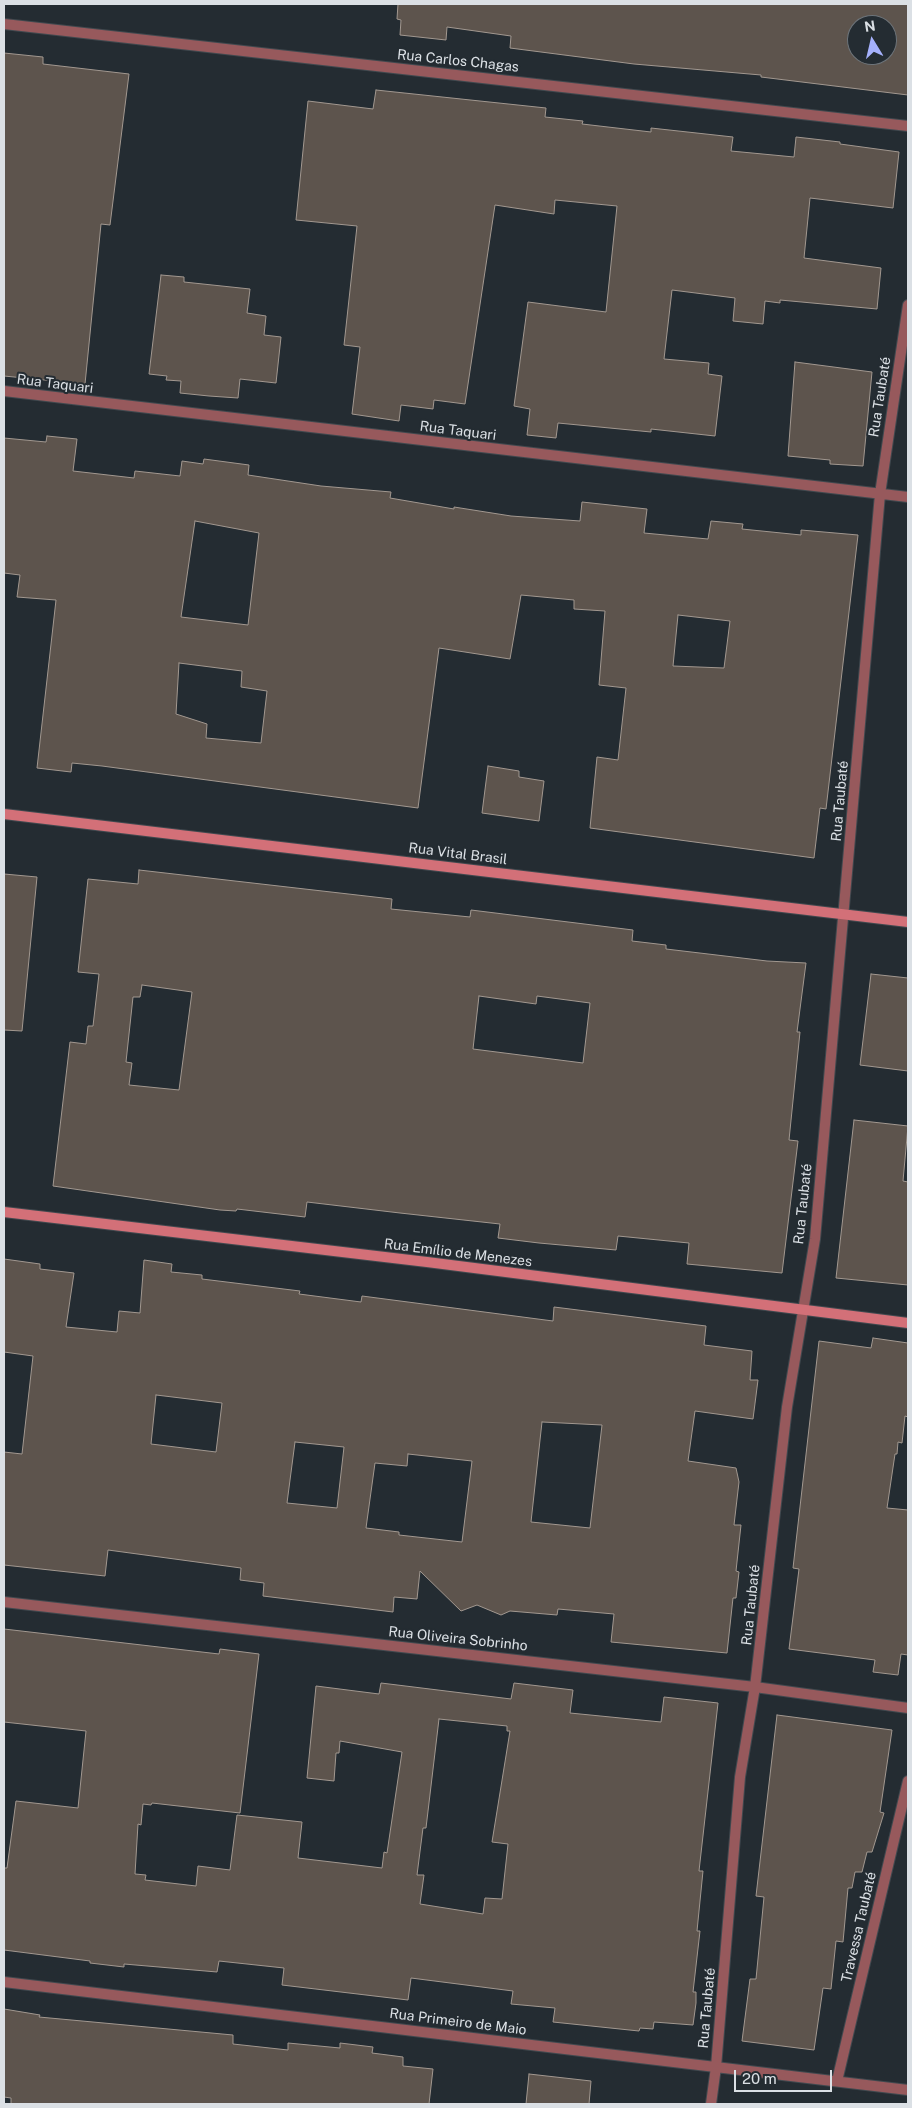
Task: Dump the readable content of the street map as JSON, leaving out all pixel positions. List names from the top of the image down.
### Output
{
  "streets": {
    "street": [
      "Rua Carlos Chagas",
      "Rua Taquari",
      "Rua Taubaté",
      "Rua Vital Brasil",
      "Rua Emílio de Menezes",
      "Rua Oliveira Sobrinho",
      "Travessa Taubaté",
      "Rua Primeiro de Maio"
    ]
  },
  "crossings": [
    ["Rua Taquari", "Rua Taubaté"],
    ["Rua Taubaté", "Rua Vital Brasil"],
    ["Rua Taubaté", "Rua Emílio de Menezes"],
    ["Rua Taubaté", "Rua Oliveira Sobrinho"],
    ["Rua Taubaté", "Rua Primeiro de Maio"],
    ["Travessa Taubaté", "Rua Primeiro de Maio"]
  ],
  "scale_bar": "20 m",
  "north": "top"
}
